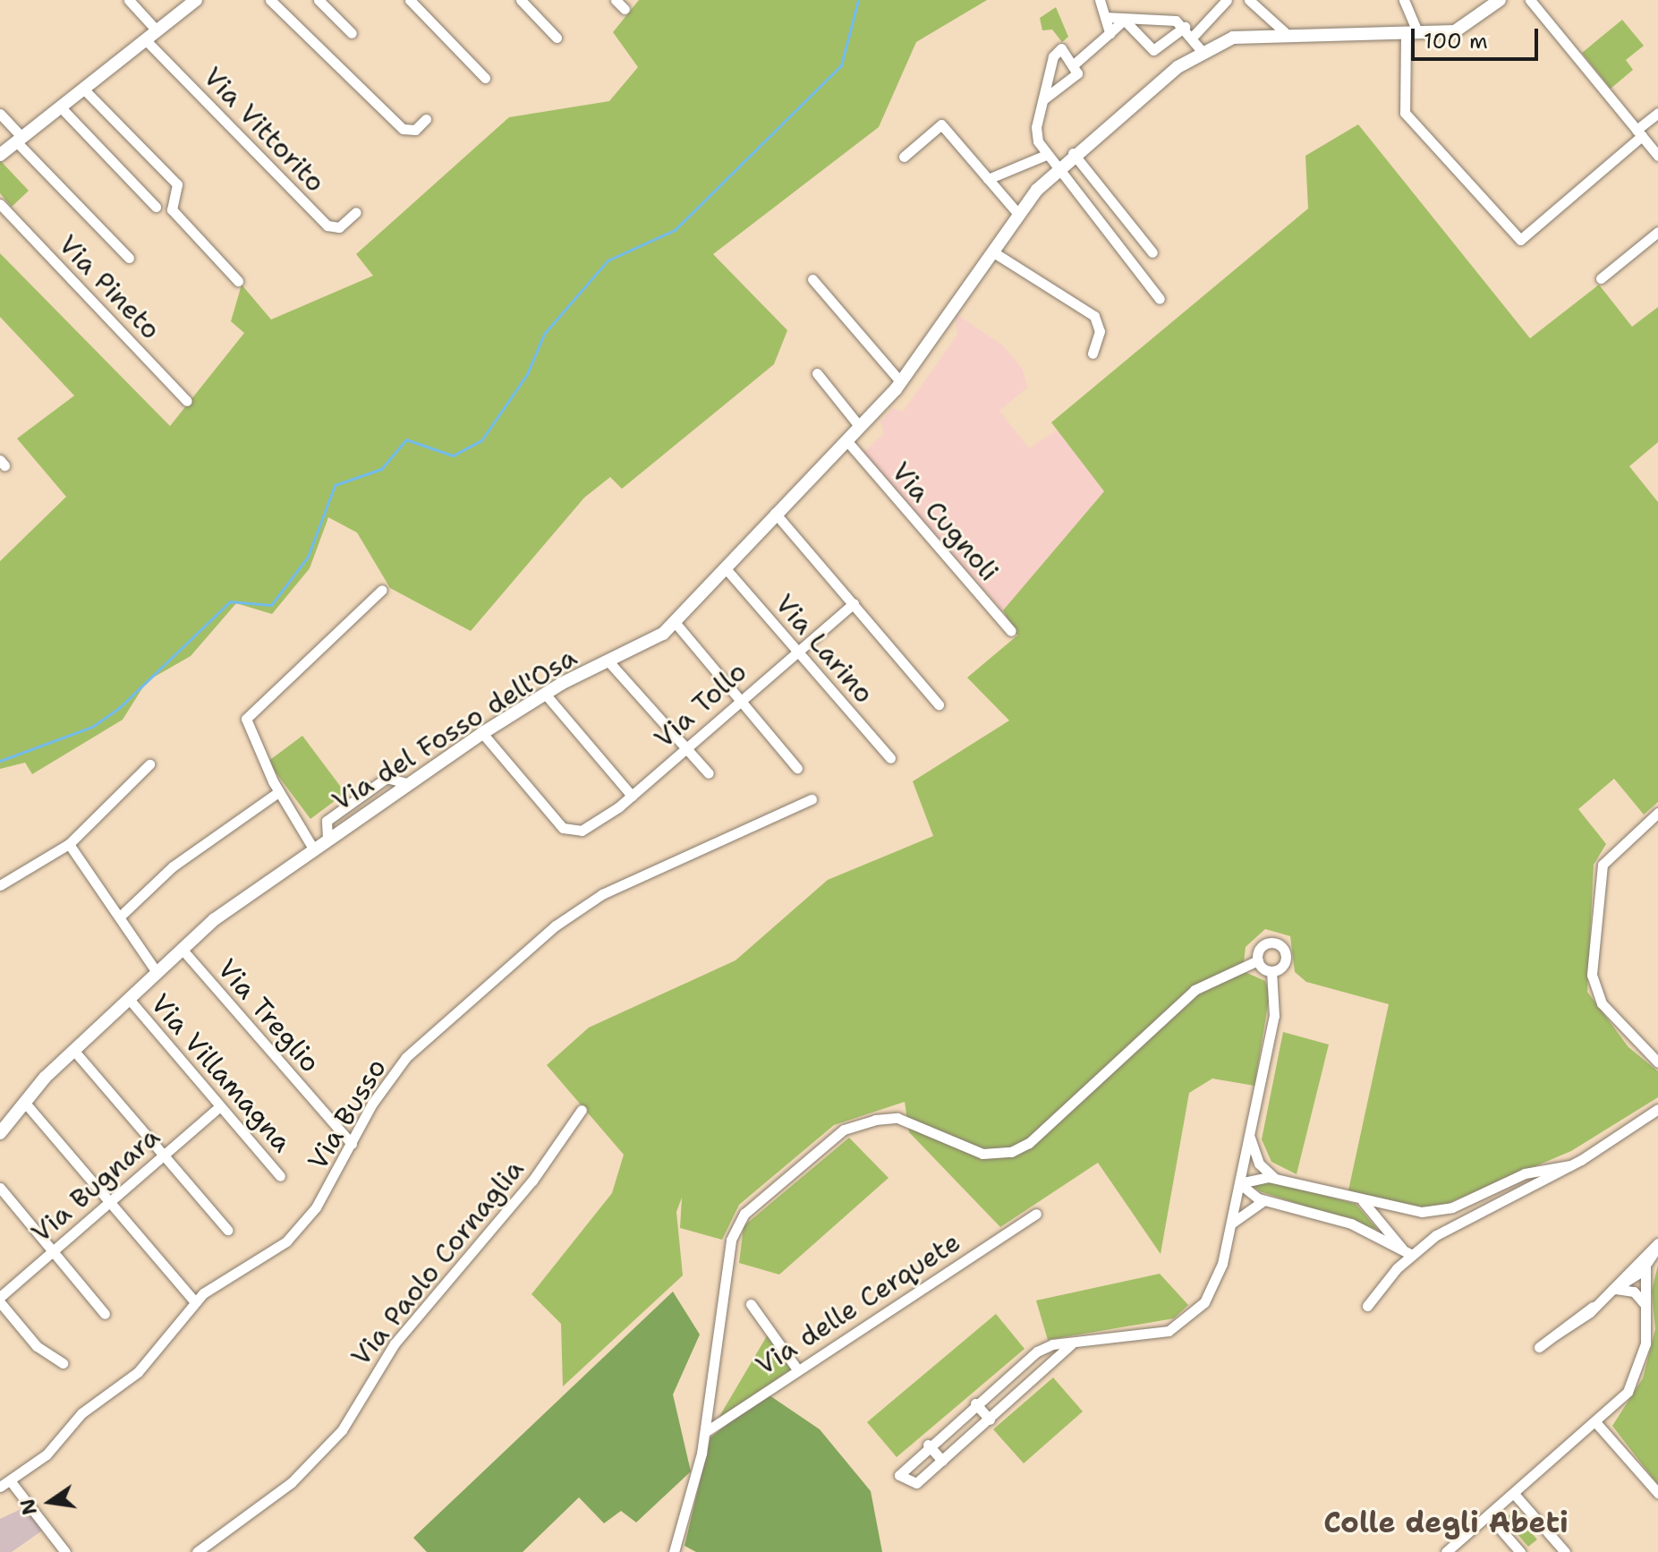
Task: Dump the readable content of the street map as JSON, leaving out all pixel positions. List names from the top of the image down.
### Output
{
  "streets": {
    "street": [
      "Via Vittorito",
      "Via Pineto",
      "Via Cugnoli",
      "Via Larino",
      "Via Tollo",
      "Via del Fosso dell'Osa",
      "Via Treglio",
      "Via Villamagna",
      "Via Busso",
      "Via Bugnara",
      "Via Paolo Cornaglia",
      "Via delle Cerquete"
    ]
  },
  "crossings": [
    ["Via Cugnoli", "Via del Fosso dell'Osa"],
    ["Via Larino", "Via Tollo"],
    ["Via Larino", "Via del Fosso dell'Osa"],
    ["Via Tollo", "Via del Fosso dell'Osa"],
    ["Via del Fosso dell'Osa", "Via Treglio"],
    ["Via del Fosso dell'Osa", "Via Villamagna"],
    ["Via Treglio", "Via Busso"],
    ["Via Villamagna", "Via Bugnara"]
  ],
  "districts": ["Colle degli Abeti"],
  "scale_bar": "100 m",
  "north": "left"
}
